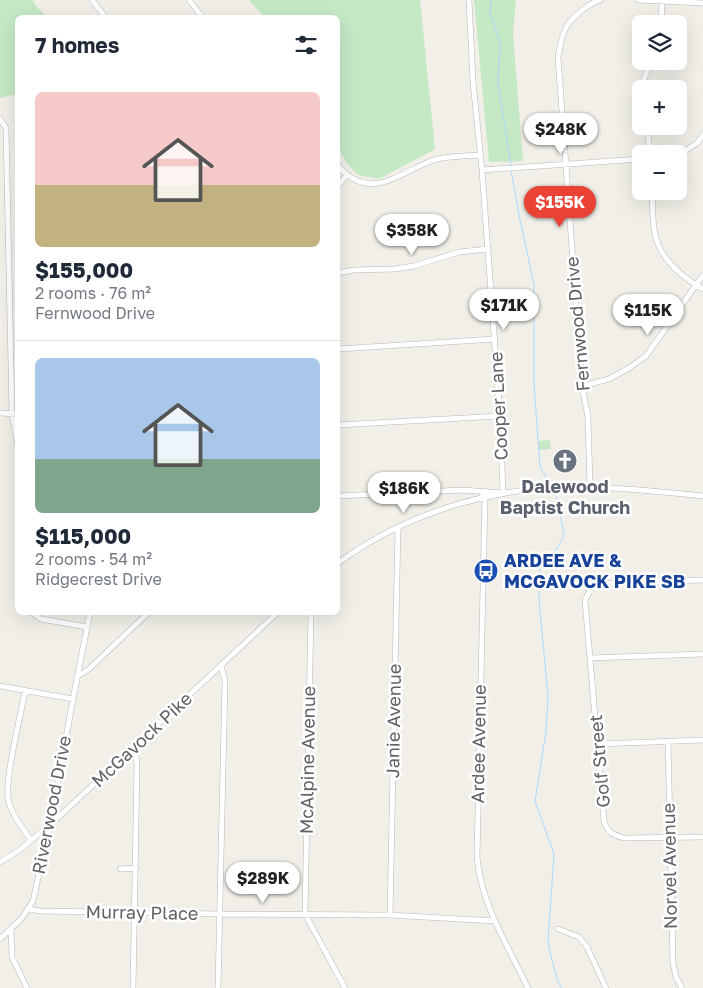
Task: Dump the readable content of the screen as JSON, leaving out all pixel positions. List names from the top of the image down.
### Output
{
  "streets": {
    "street": [
      "Fernwood Drive",
      "Cooper Lane",
      "Janie Avenue",
      "McGavock Pike",
      "Ardee Avenue",
      "McAlpine Avenue",
      "Golf Street",
      "Riverwood Drive",
      "Norvel Avenue",
      "Murray Place"
    ]
  },
  "crossings": [
    ["Janie Avenue", "Murray Place"],
    ["McGavock Pike", "Riverwood Drive"],
    ["Ardee Avenue", "Murray Place"],
    ["McAlpine Avenue", "Murray Place"],
    ["Golf Street", "Norvel Avenue"],
    ["Riverwood Drive", "Murray Place"]
  ],
  "places": {
    "church": ["Dalewood Baptist Church"],
    "bus stop": ["ARDEE AVE & MCGAVOCK PIKE SB"]
  },
  "page": {
    "map_buttons": ["+", "−"],
    "heading": "7 homes",
    "list": [
      {
        "name": "$155,000",
        "note": "2 rooms · 76 m² · Fernwood Drive"
      },
      {
        "name": "$115,000",
        "note": "2 rooms · 54 m² · Ridgecrest Drive"
      }
    ],
    "price": [
      "$248K",
      "$155K",
      "$358K",
      "$171K",
      "$115K",
      "$186K",
      "$289K"
    ]
  }
}
